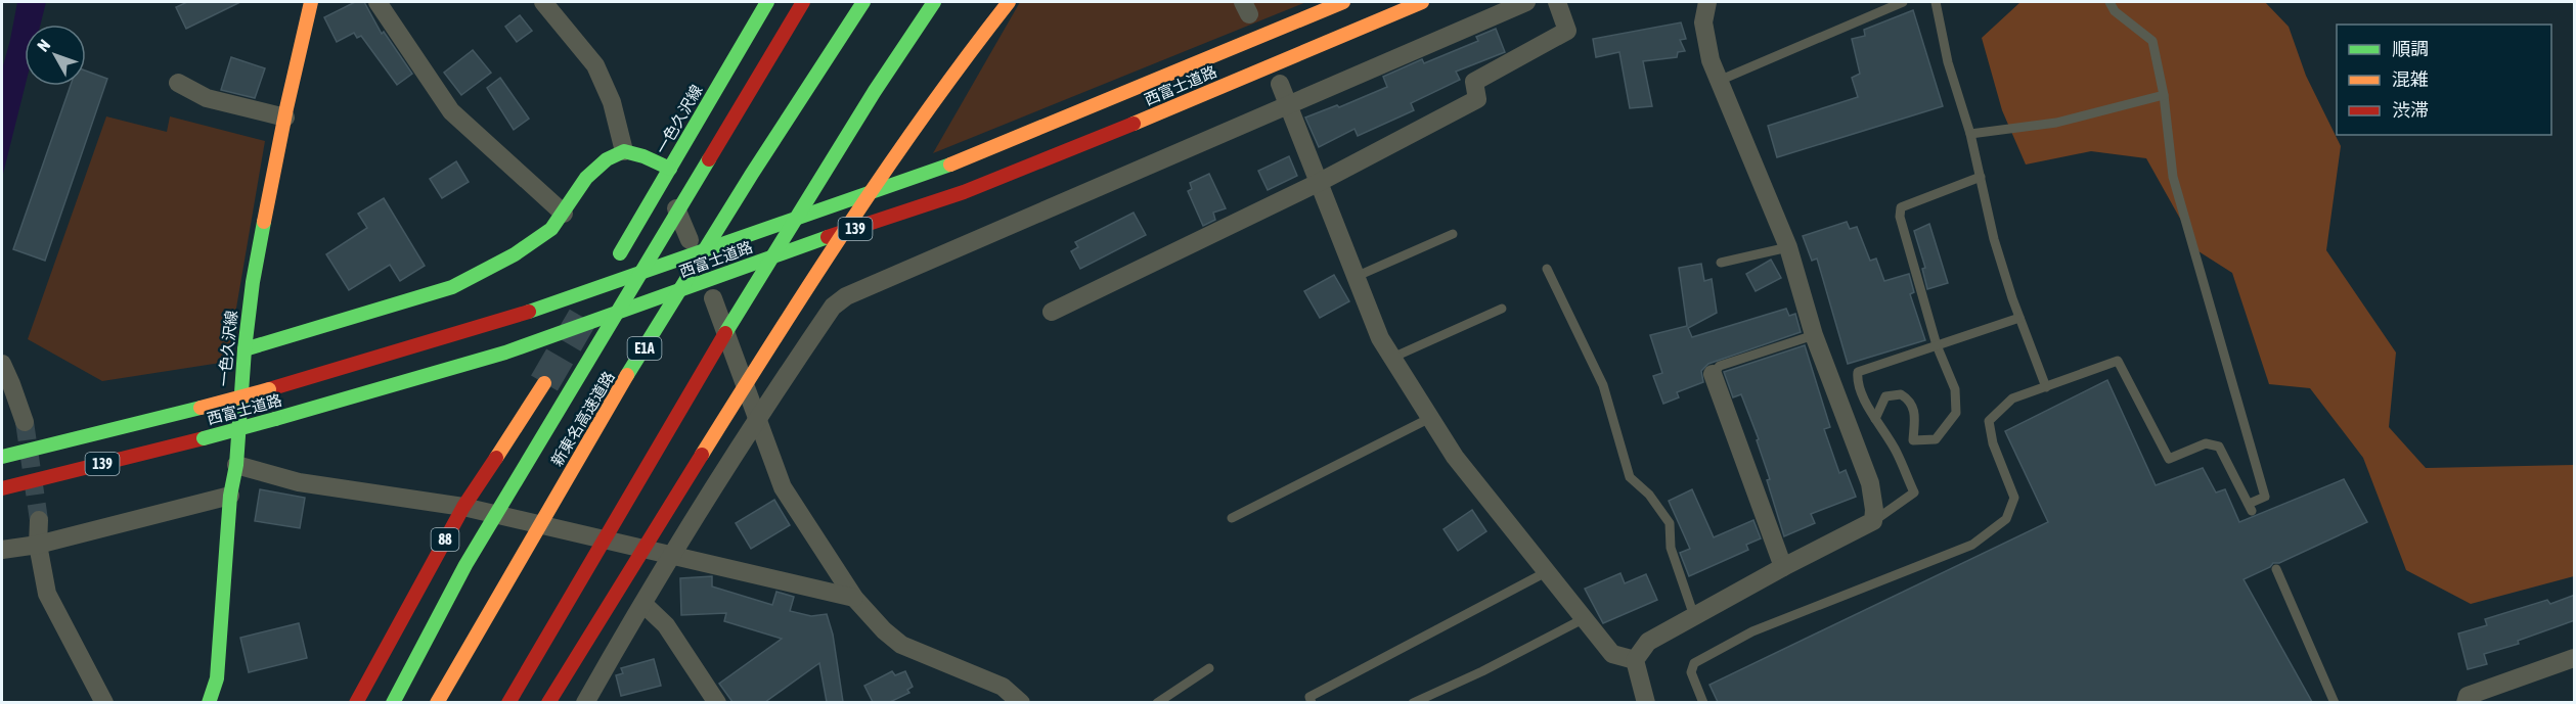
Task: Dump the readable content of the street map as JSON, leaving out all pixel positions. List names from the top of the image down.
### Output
{
  "streets": {
    "main road": [
      "西富士道路",
      "一色久沢線",
      "139",
      "E1A",
      "新東名高速道路",
      "88"
    ]
  },
  "legend": ["順調", "混雑", "渋滞"],
  "north": "top left"
}
